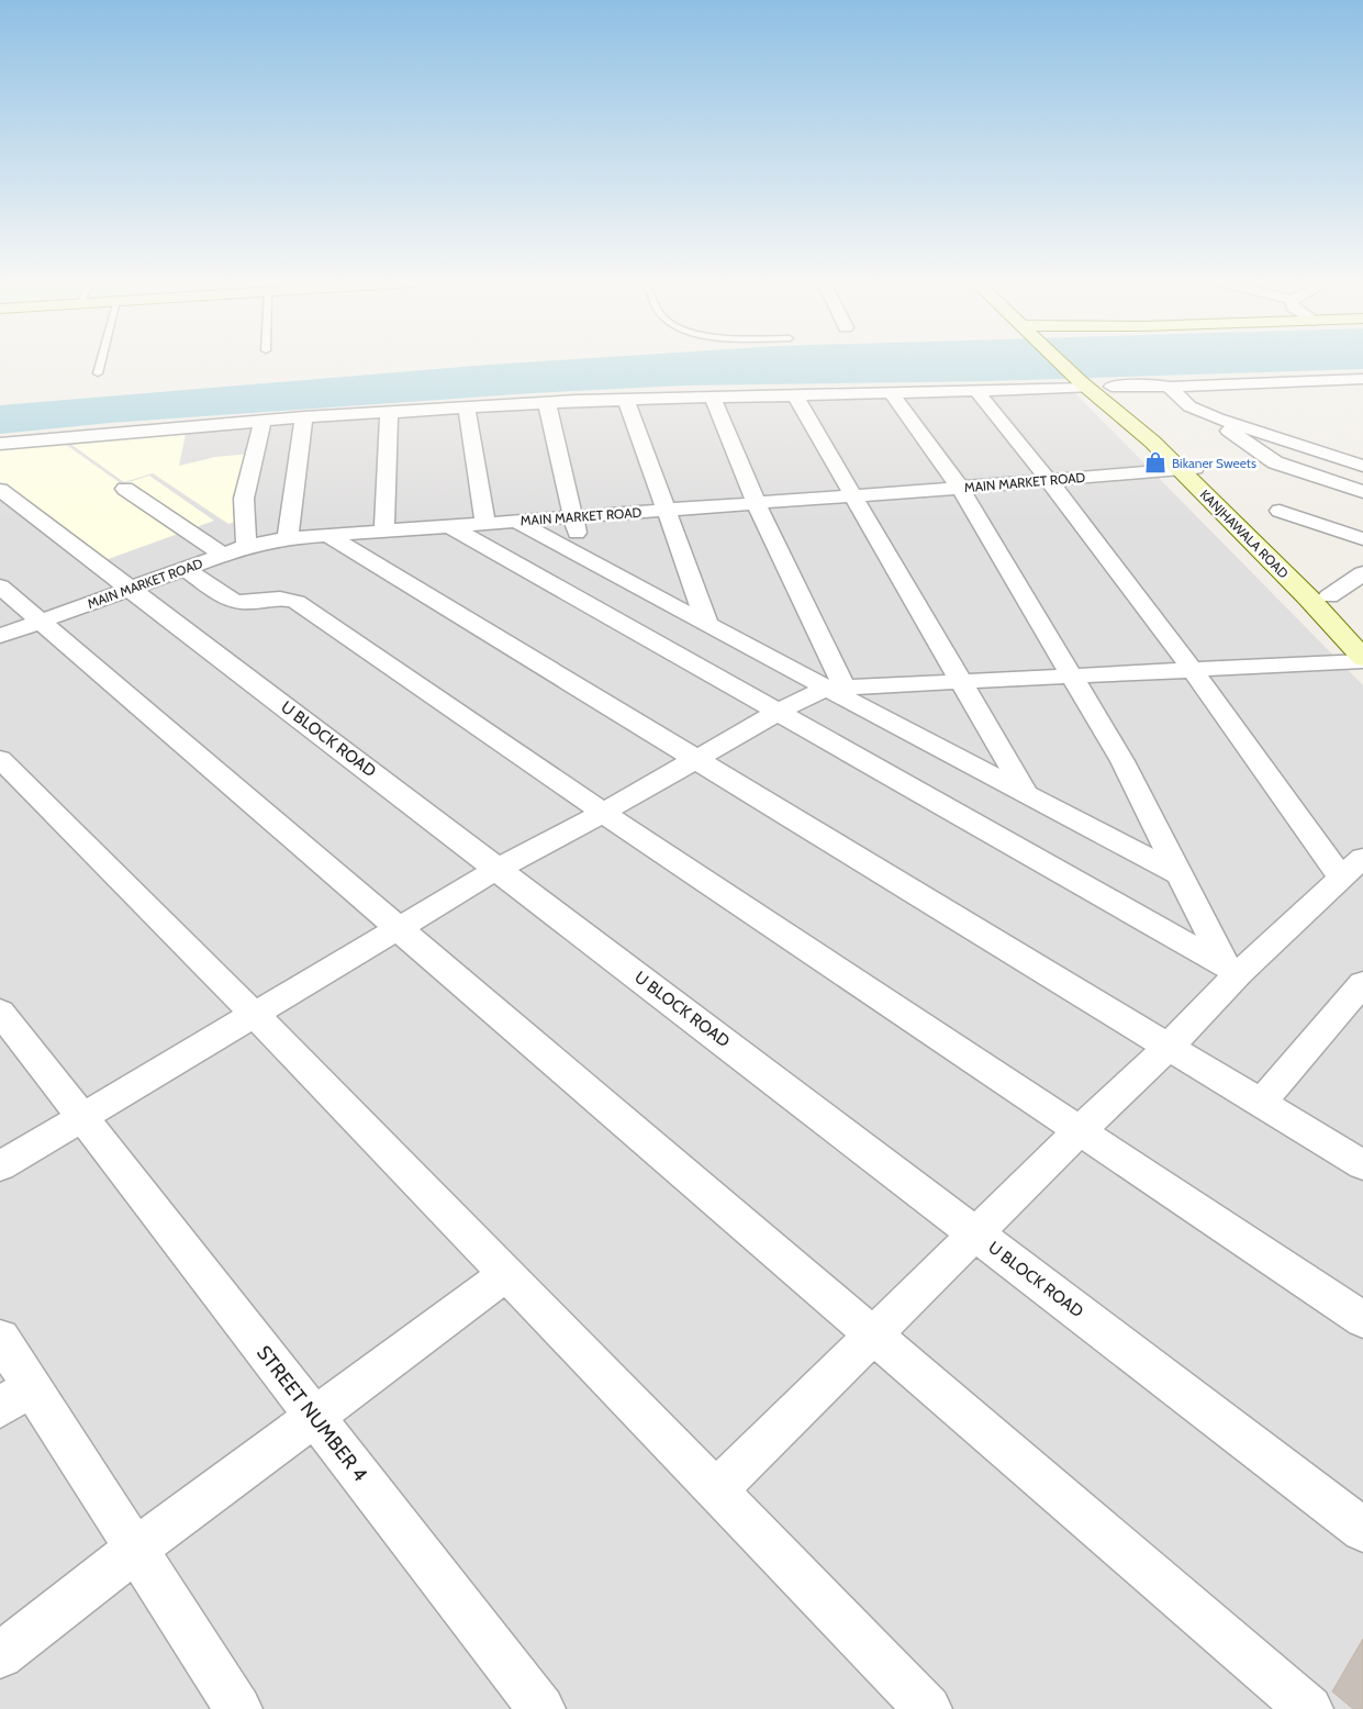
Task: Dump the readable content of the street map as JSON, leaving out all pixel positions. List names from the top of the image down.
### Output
{
  "streets": {
    "main road": ["KANJHAWALA ROAD"],
    "street": ["MAIN MARKET ROAD", "U BLOCK ROAD", "STREET NUMBER 4"]
  },
  "crossings": [
    ["MAIN MARKET ROAD", "KANJHAWALA ROAD"],
    ["MAIN MARKET ROAD", "U BLOCK ROAD"]
  ],
  "places": {
    "shop": ["Bikaner Sweets"]
  }
}
